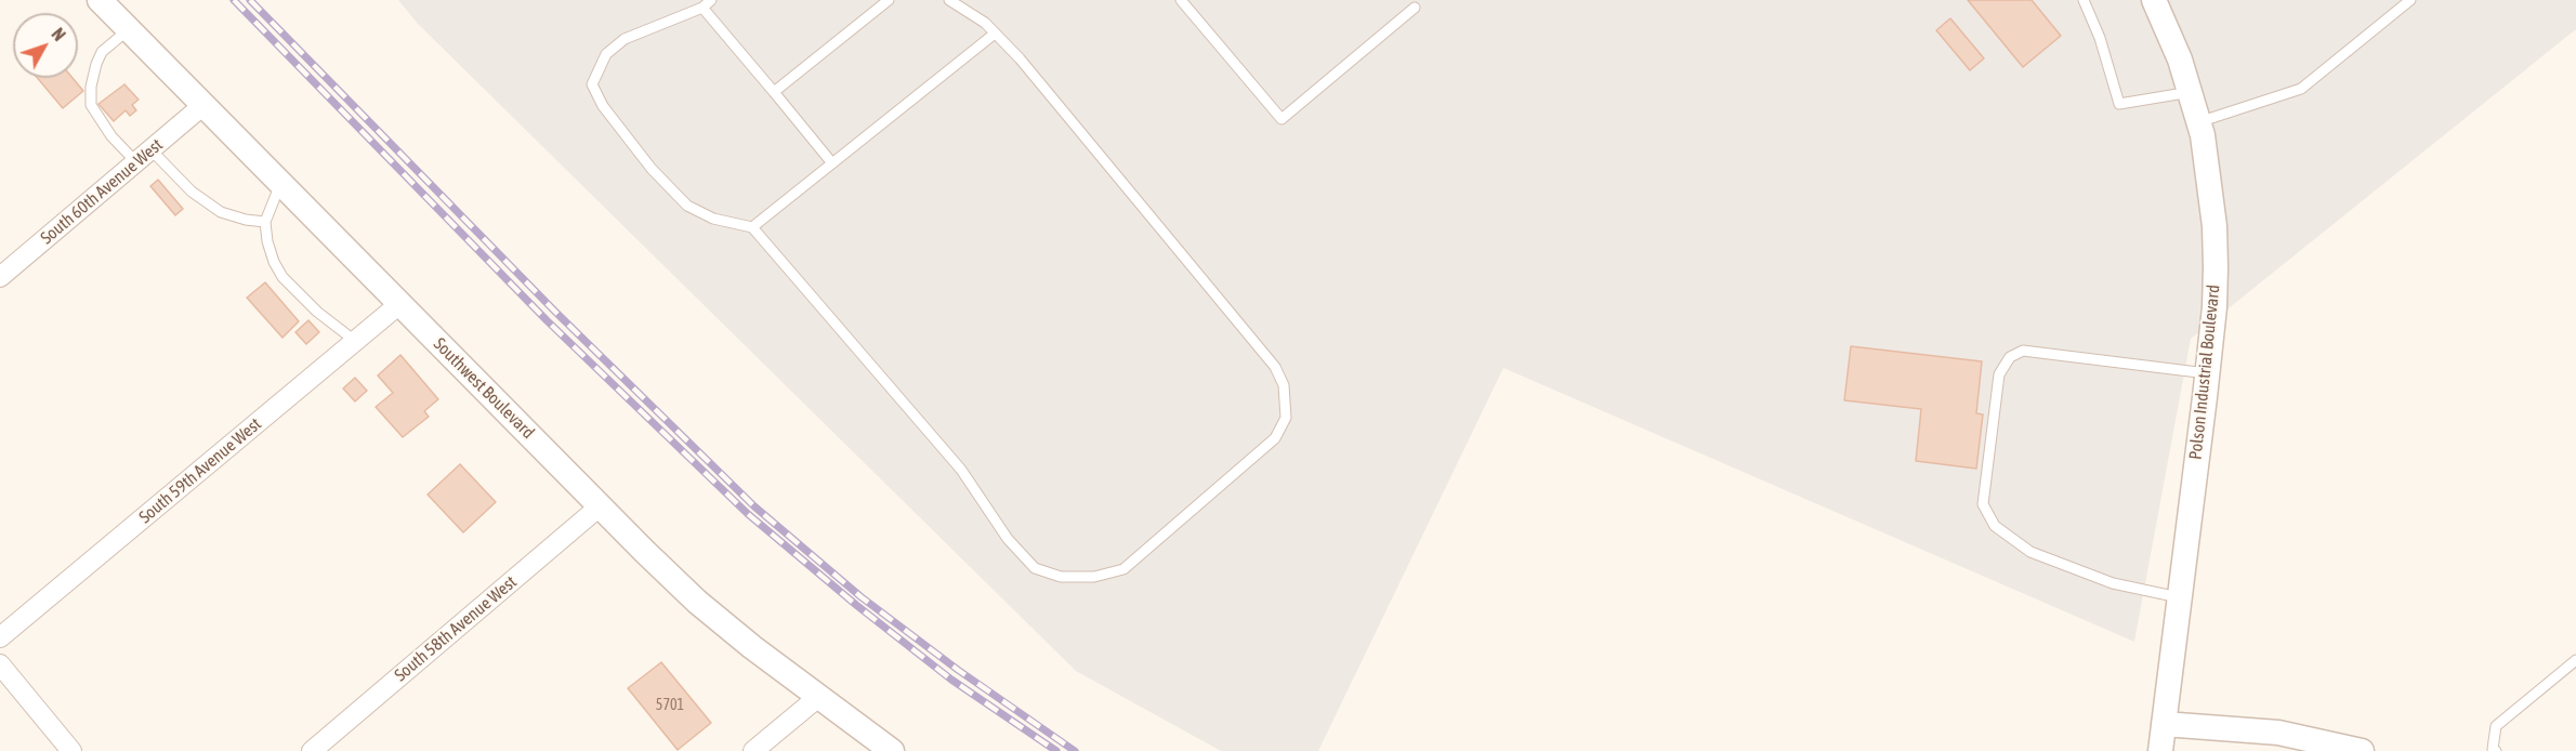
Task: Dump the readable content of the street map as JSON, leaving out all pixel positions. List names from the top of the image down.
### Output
{
  "streets": {
    "street": [
      "South 60th Avenue West",
      "Polson Industrial Boulevard",
      "Southwest Boulevard",
      "South 59th Avenue West",
      "South 58th Avenue West"
    ]
  },
  "crossings": [
    ["South 60th Avenue West", "Southwest Boulevard"],
    ["Southwest Boulevard", "South 59th Avenue West"],
    ["Southwest Boulevard", "South 58th Avenue West"]
  ],
  "house_numbers": ["5701"],
  "north": "top right"
}
